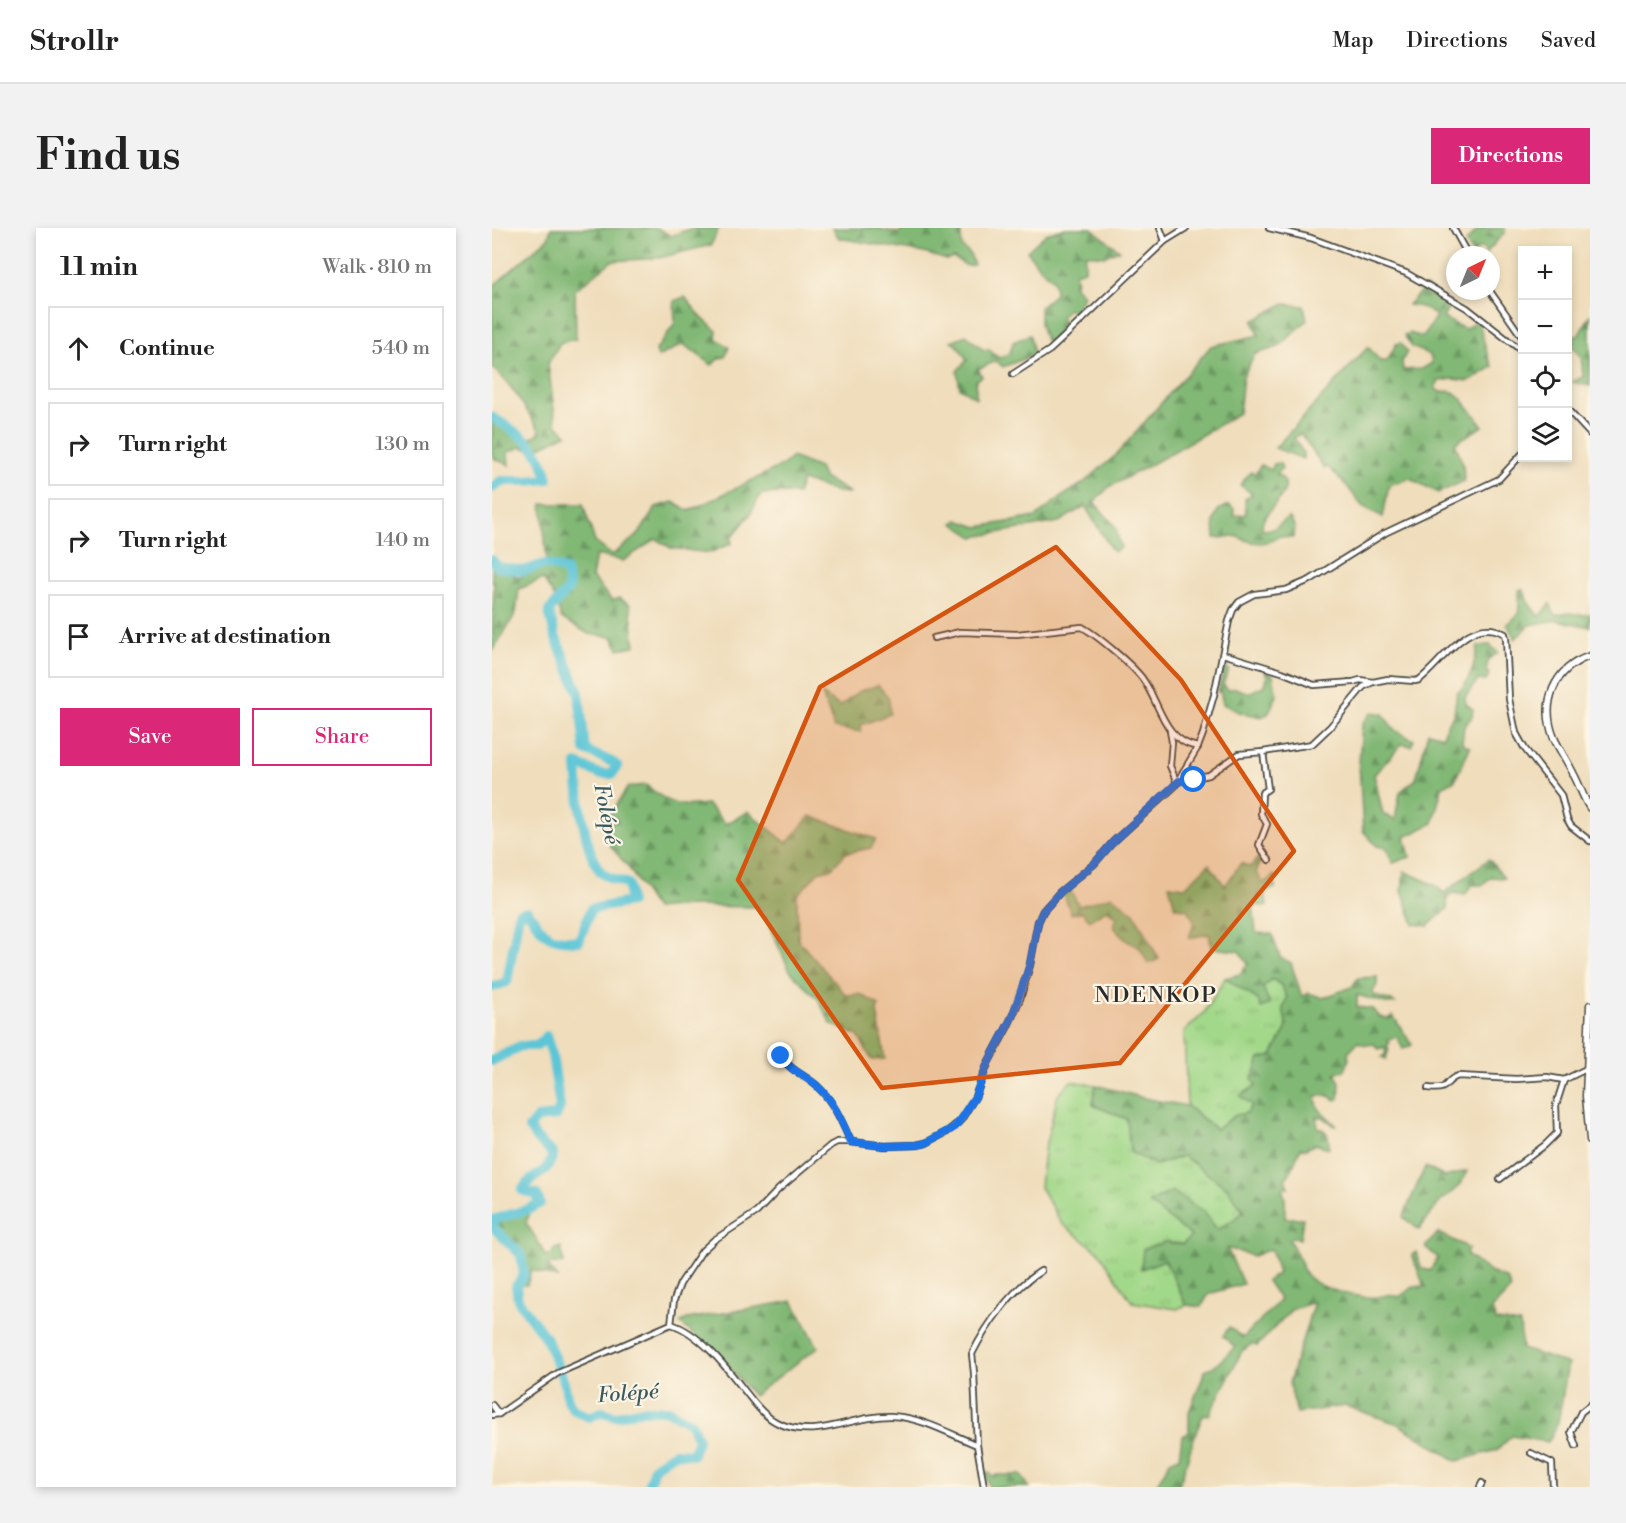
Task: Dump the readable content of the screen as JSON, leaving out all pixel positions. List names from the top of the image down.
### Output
{
  "districts": ["NDENKOP"],
  "water": ["Folépé"],
  "north": "top right",
  "page": {
    "header": "Strollr",
    "nav": ["Map", "Directions", "Saved"],
    "buttons": [
      "Directions",
      ["Save", "Share"]
    ],
    "title": "Find us",
    "heading": ["11 min", "Walk · 810 m"],
    "map_buttons": ["+", "−"],
    "list": [
      ["Continue", "540 m"],
      ["Turn right", "130 m"],
      ["Turn right", "140 m"],
      "Arrive at destination"
    ]
  }
}
